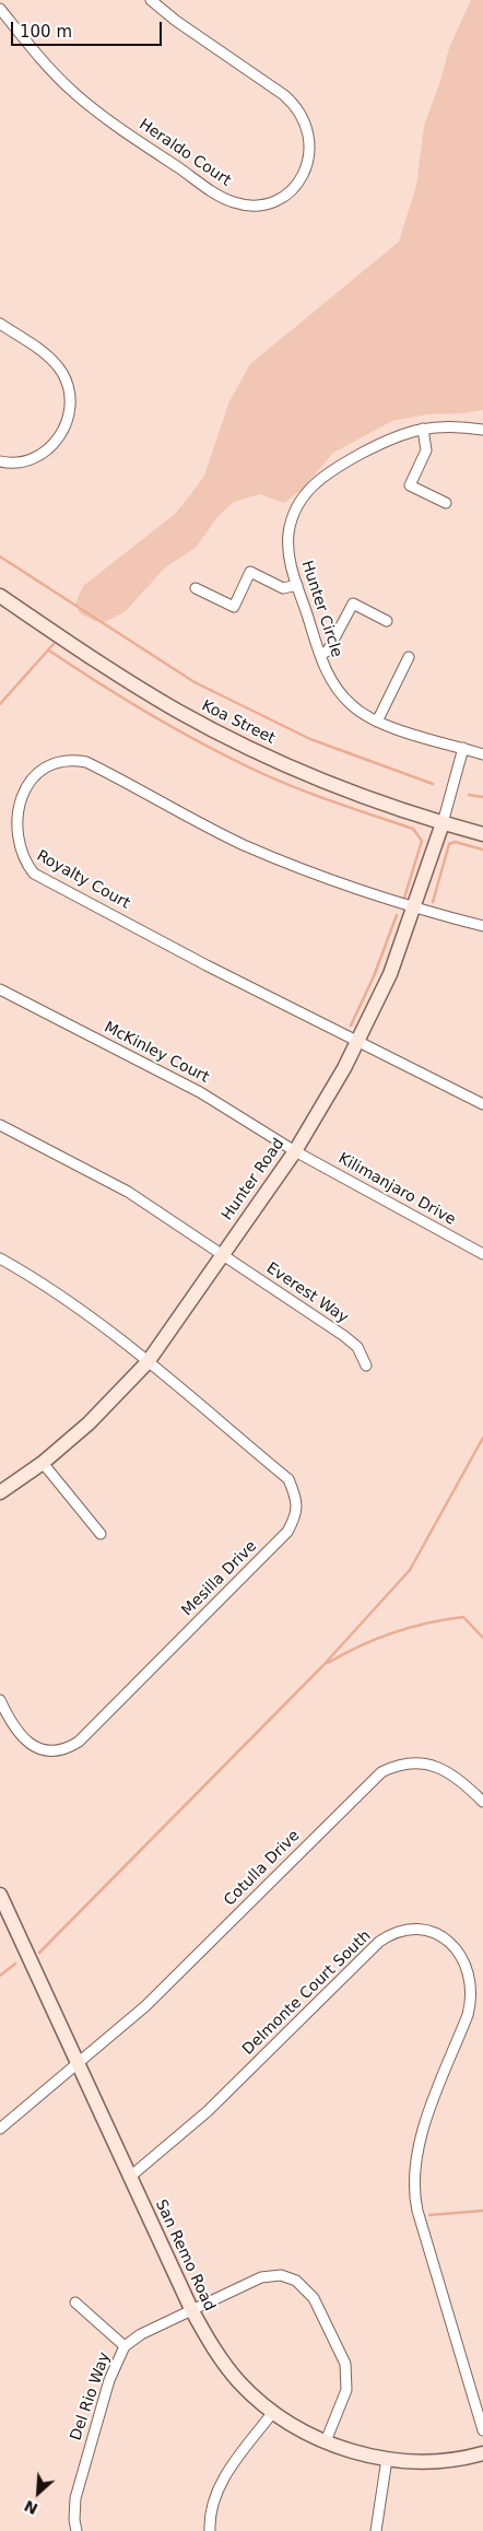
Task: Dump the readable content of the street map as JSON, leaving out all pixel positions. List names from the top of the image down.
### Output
{
  "streets": {
    "street": [
      "Heraldo Court",
      "Hunter Circle",
      "Koa Street",
      "Royalty Court",
      "McKinley Court",
      "Hunter Road",
      "Kilimanjaro Drive",
      "Everest Way",
      "Mesilla Drive",
      "Cotulla Drive",
      "Delmonte Court South",
      "San Remo Road",
      "Del Rio Way"
    ]
  },
  "crossings": [
    ["Koa Street", "Hunter Road"],
    ["Royalty Court", "Hunter Road"],
    ["McKinley Court", "Hunter Road"],
    ["McKinley Court", "Kilimanjaro Drive"],
    ["Hunter Road", "Kilimanjaro Drive"],
    ["Hunter Road", "Everest Way"],
    ["Hunter Road", "Mesilla Drive"],
    ["Cotulla Drive", "San Remo Road"],
    ["Delmonte Court South", "San Remo Road"],
    ["San Remo Road", "Del Rio Way"]
  ],
  "scale_bar": "100 m",
  "north": "bottom left"
}
